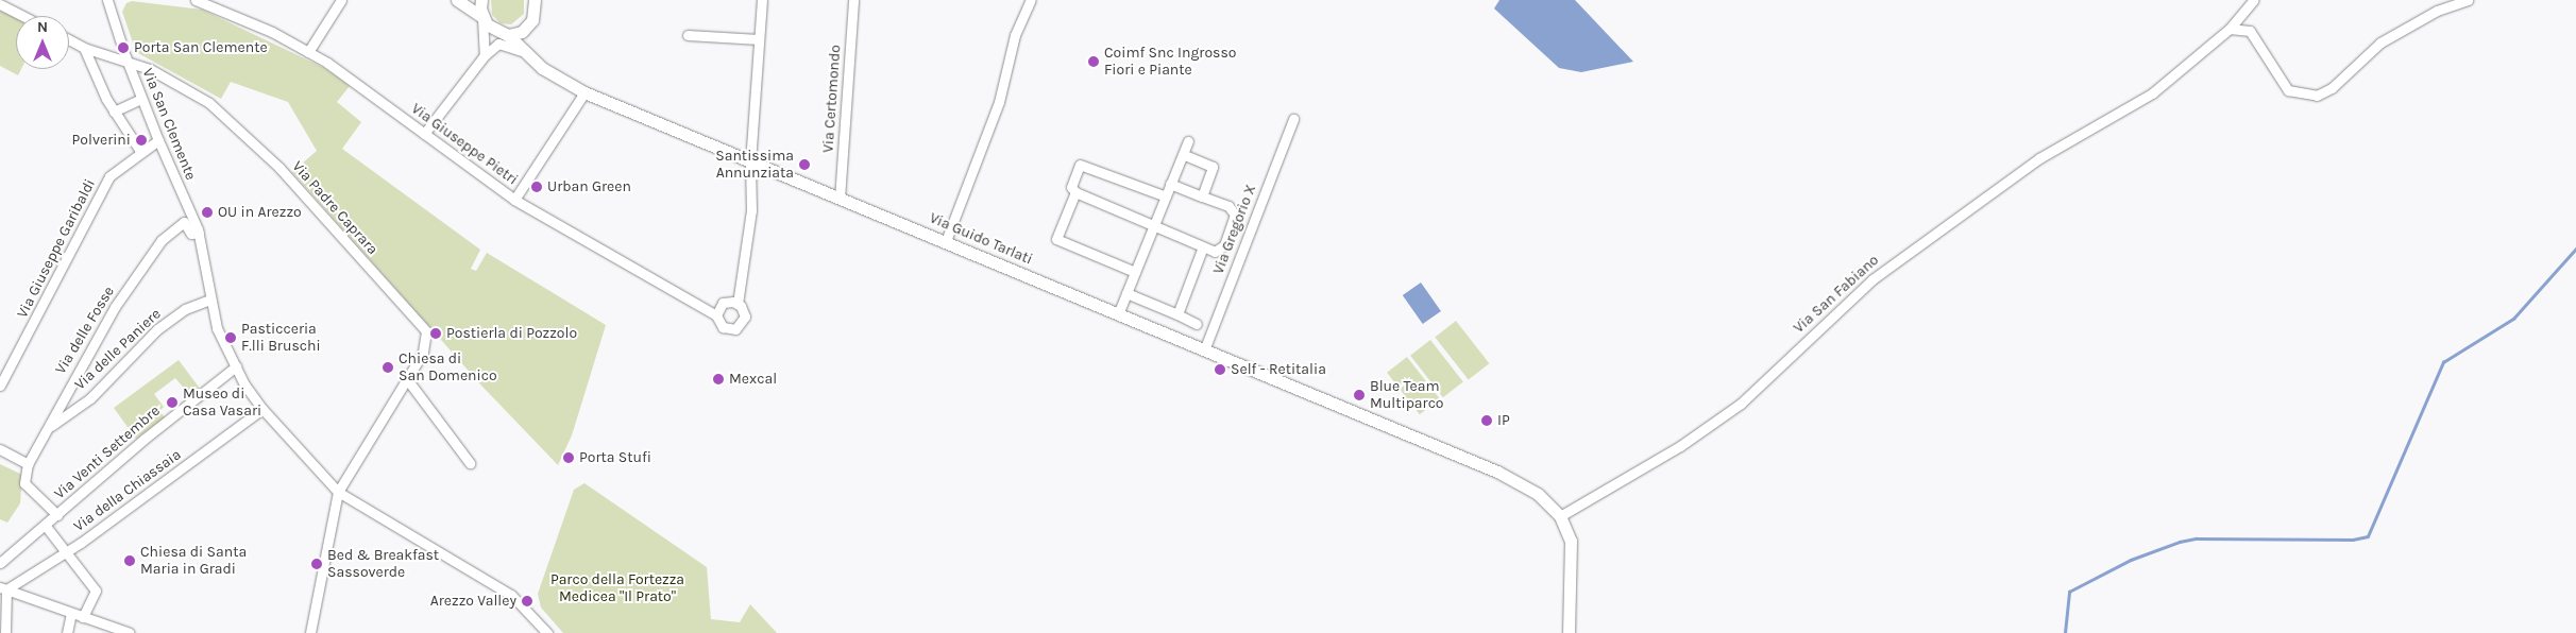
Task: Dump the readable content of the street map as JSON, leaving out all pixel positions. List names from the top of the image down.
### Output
{
  "streets": {
    "main road": ["Via Guido Tarlati"],
    "street": [
      "Via Certomondo",
      "Via San Clemente",
      "Via Giuseppe Pietri",
      "Via Padre Caprara",
      "Via Gregorio X",
      "Via Giuseppe Garibaldi",
      "Via San Fabiano",
      "Via delle Fosse",
      "Via delle Paniere",
      "Via Venti Settembre",
      "Via della Chiassaia"
    ]
  },
  "crossings": [
    ["Via Certomondo", "Via Guido Tarlati"],
    ["Via San Clemente", "Via Padre Caprara"],
    ["Via San Clemente", "Via Giuseppe Garibaldi"],
    ["Via San Clemente", "Via delle Fosse"],
    ["Via San Clemente", "Via delle Paniere"],
    ["Via San Clemente", "Via Venti Settembre"],
    ["Via San Clemente", "Via della Chiassaia"],
    ["Via Gregorio X", "Via Guido Tarlati"],
    ["Via delle Fosse", "Via delle Paniere"]
  ],
  "parks": ["Parco della Fortezza Medicea \"Il Prato\""],
  "places": [
    "Porta San Clemente",
    "Coimf Snc Ingrosso Fiori e Piante",
    "Polverini",
    "Santissima Annunziata",
    "Urban Green",
    "OU in Arezzo",
    "Postierla di Pozzolo",
    "Pasticceria F.lli Bruschi",
    "Chiesa di San Domenico",
    "Self - Retitalia",
    "Mexcal",
    "Blue Team Multiparco",
    "Museo di Casa Vasari",
    "IP",
    "Porta Stufi",
    "Chiesa di Santa Maria in Gradi",
    "Bed & Breakfast Sassoverde",
    "Arezzo Valley"
  ],
  "north": "top"
}
